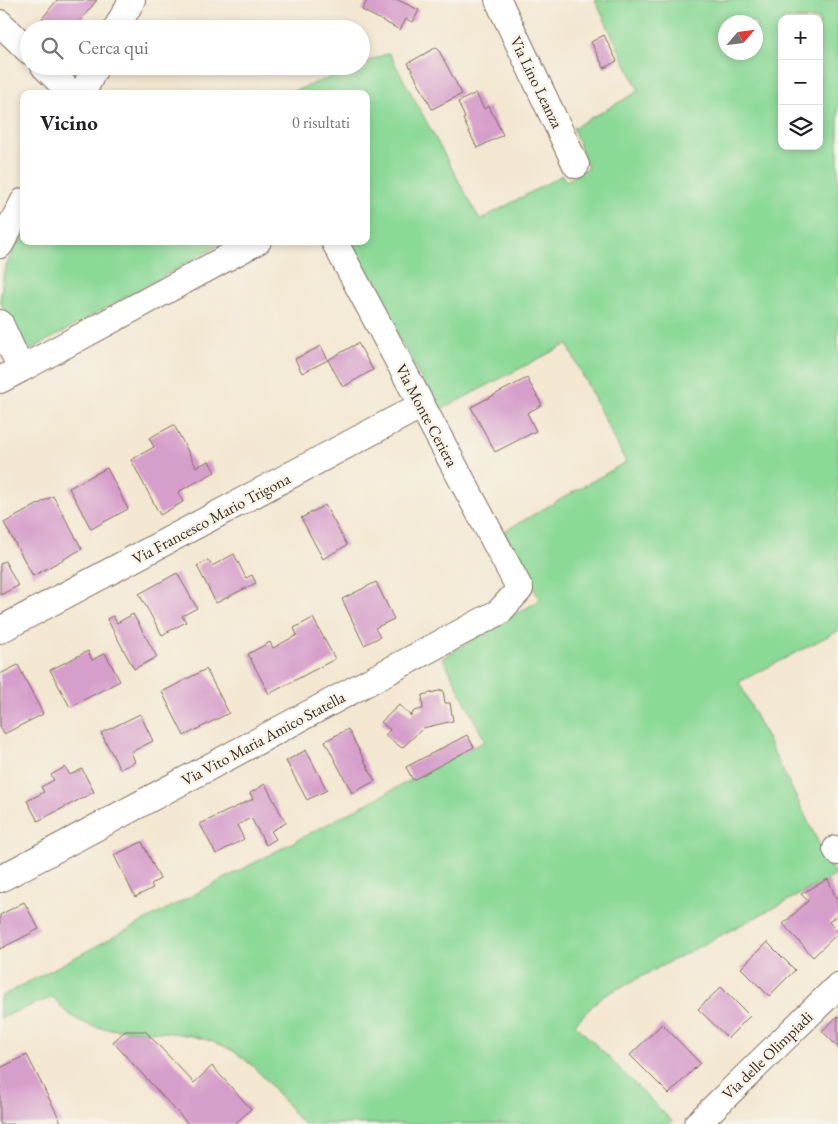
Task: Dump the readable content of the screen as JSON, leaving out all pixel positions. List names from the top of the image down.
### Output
{
  "streets": {
    "street": [
      "Via Lino Leanza",
      "Via Monte Ceriera",
      "Via Francesco Mario Trigona",
      "Via Vito Maria Amico Statella",
      "Via delle Olimpiadi"
    ]
  },
  "crossings": [
    ["Via Monte Ceriera", "Via Francesco Mario Trigona"],
    ["Via Monte Ceriera", "Via Vito Maria Amico Statella"]
  ],
  "north": "top right",
  "page": {
    "map_buttons": ["+", "−"],
    "search": "Cerca qui",
    "heading": ["Vicino", "0 risultati"]
  }
}
